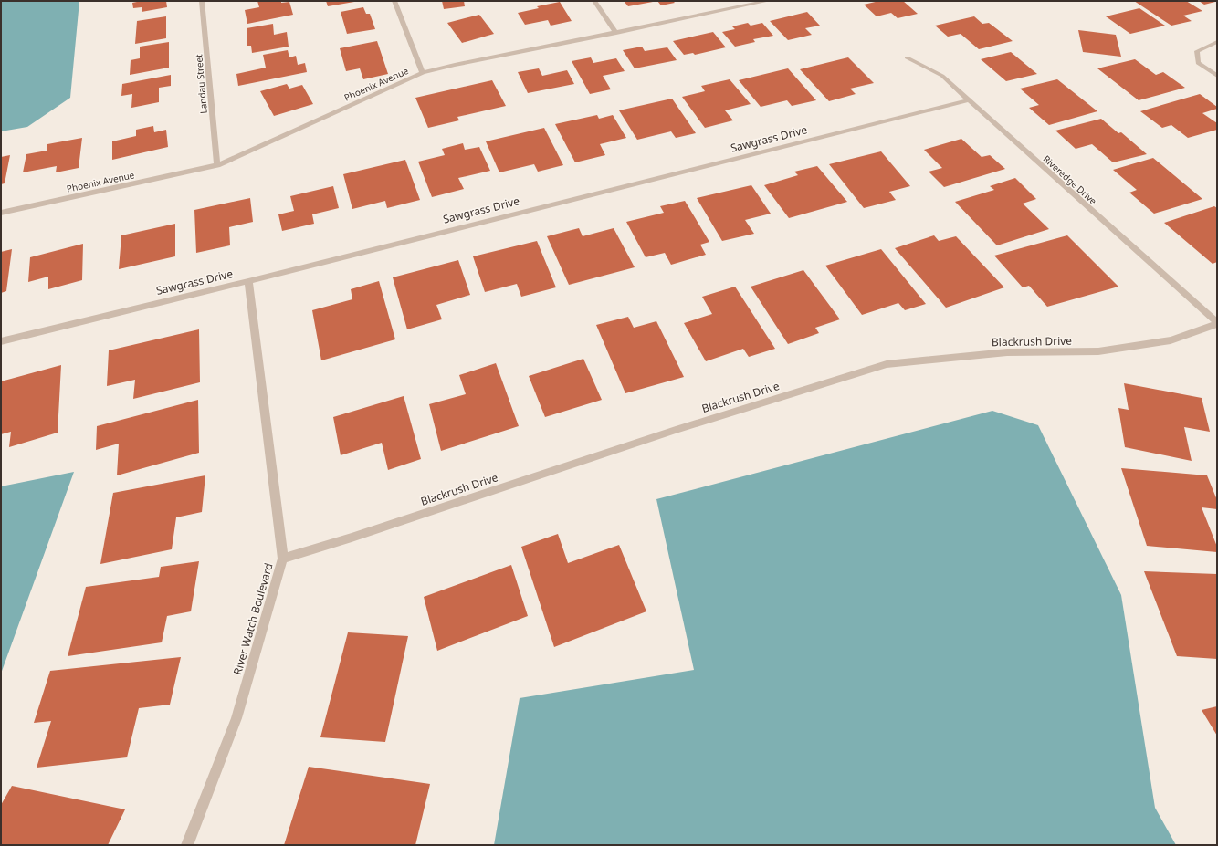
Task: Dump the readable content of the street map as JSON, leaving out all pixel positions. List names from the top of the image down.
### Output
{
  "streets": {
    "street": [
      "Landau Street",
      "Phoenix Avenue",
      "Sawgrass Drive",
      "Riveredge Drive",
      "Blackrush Drive",
      "River Watch Boulevard"
    ]
  },
  "crossings": [
    ["Landau Street", "Phoenix Avenue"],
    ["Sawgrass Drive", "Riveredge Drive"],
    ["Sawgrass Drive", "River Watch Boulevard"],
    ["Riveredge Drive", "Blackrush Drive"],
    ["Blackrush Drive", "River Watch Boulevard"]
  ]
}
